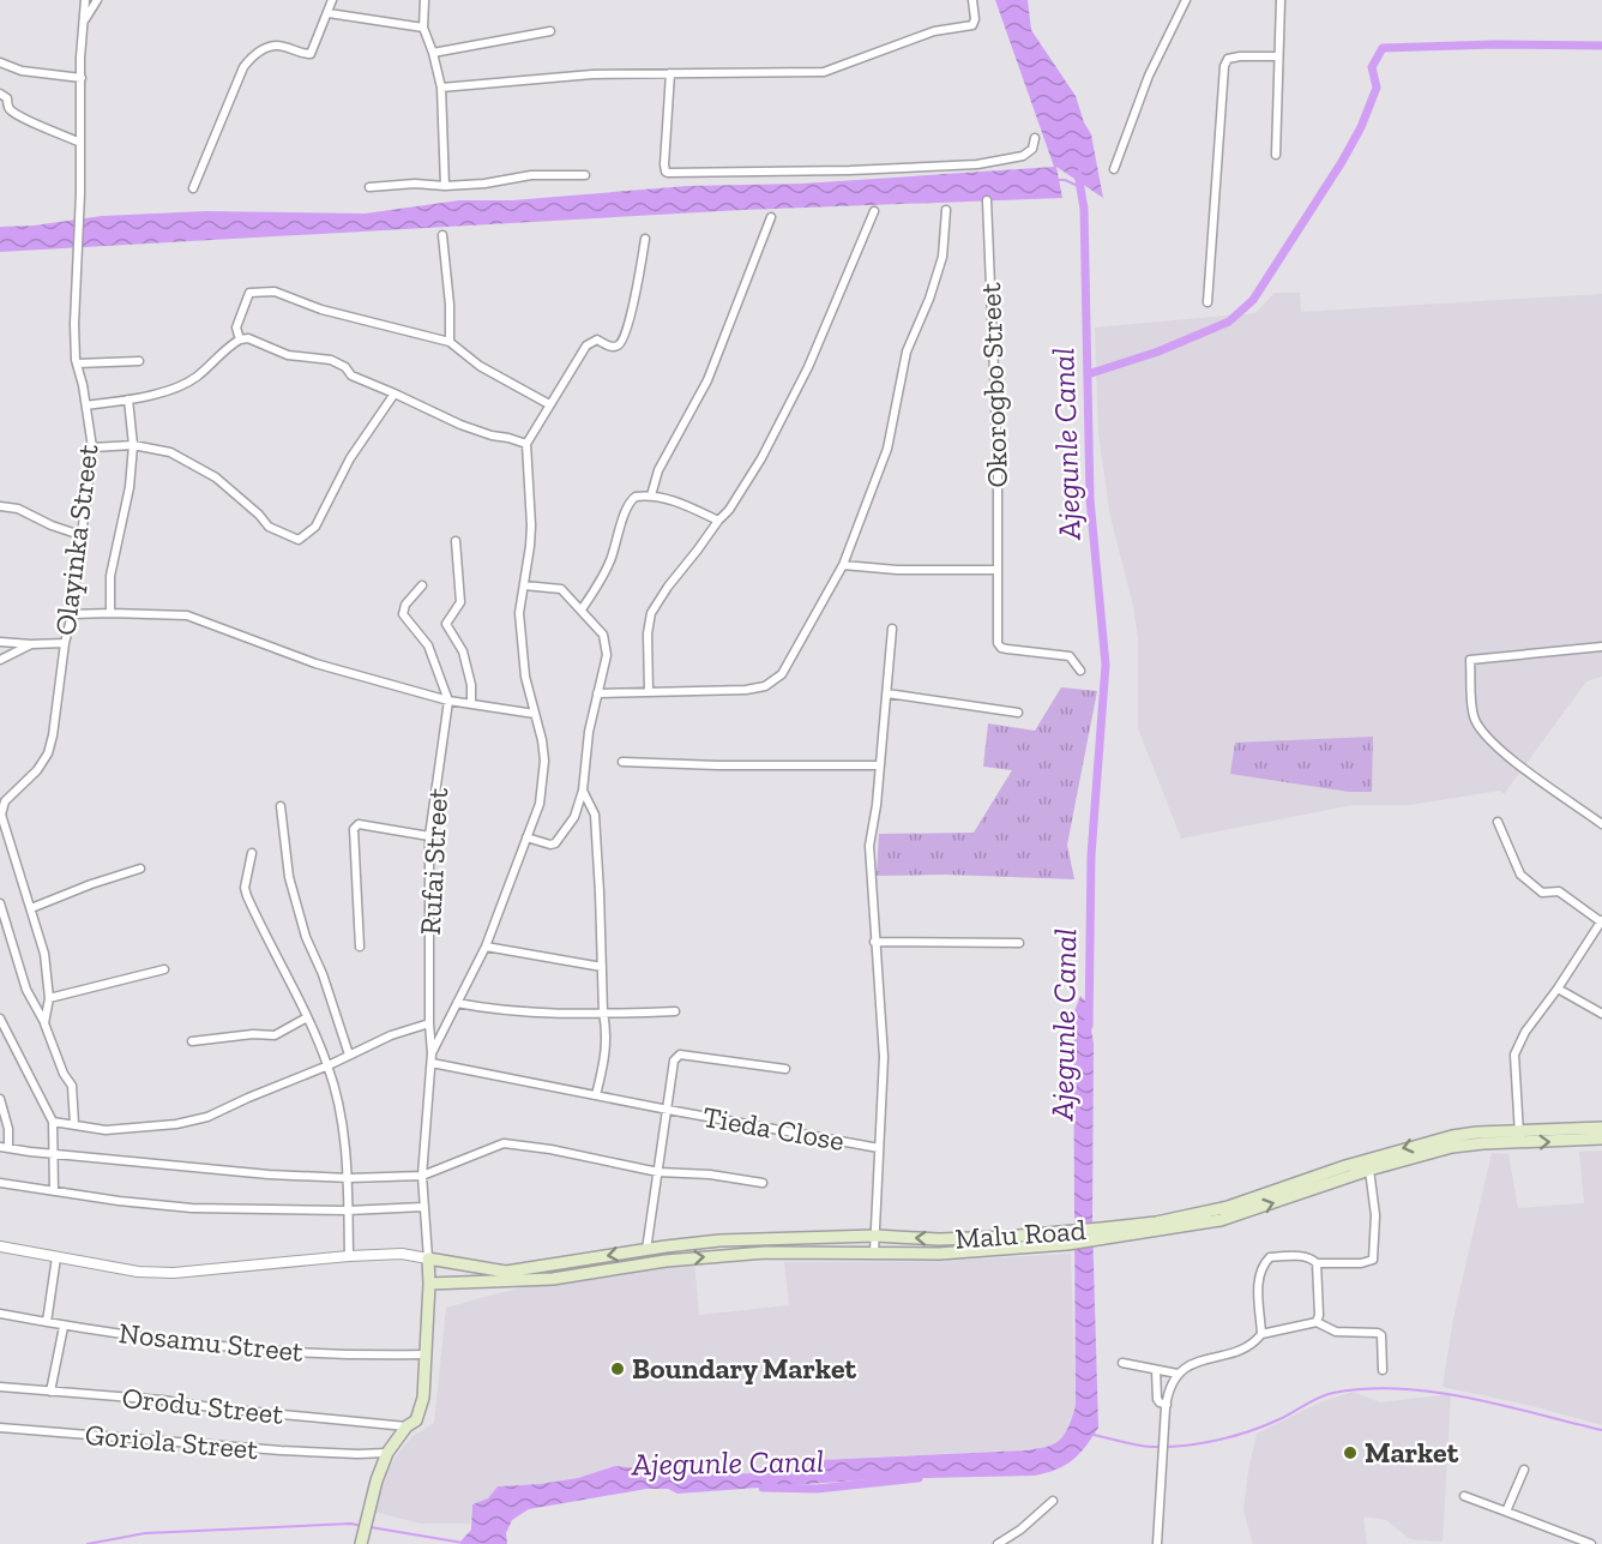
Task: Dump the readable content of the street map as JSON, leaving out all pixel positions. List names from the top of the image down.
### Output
{
  "streets": {
    "main road": ["Malu Road"],
    "street": [
      "Okorogbo Street",
      "Olayinka Street",
      "Rufai Street",
      "Tieda Close",
      "Nosamu Street",
      "Orodu Street",
      "Goriola Street"
    ]
  },
  "crossings": [
    ["Rufai Street", "Tieda Close"],
    ["Rufai Street", "Malu Road"]
  ],
  "water": ["Ajegunle Canal"],
  "places": ["Boundary Market", "Market"]
}
